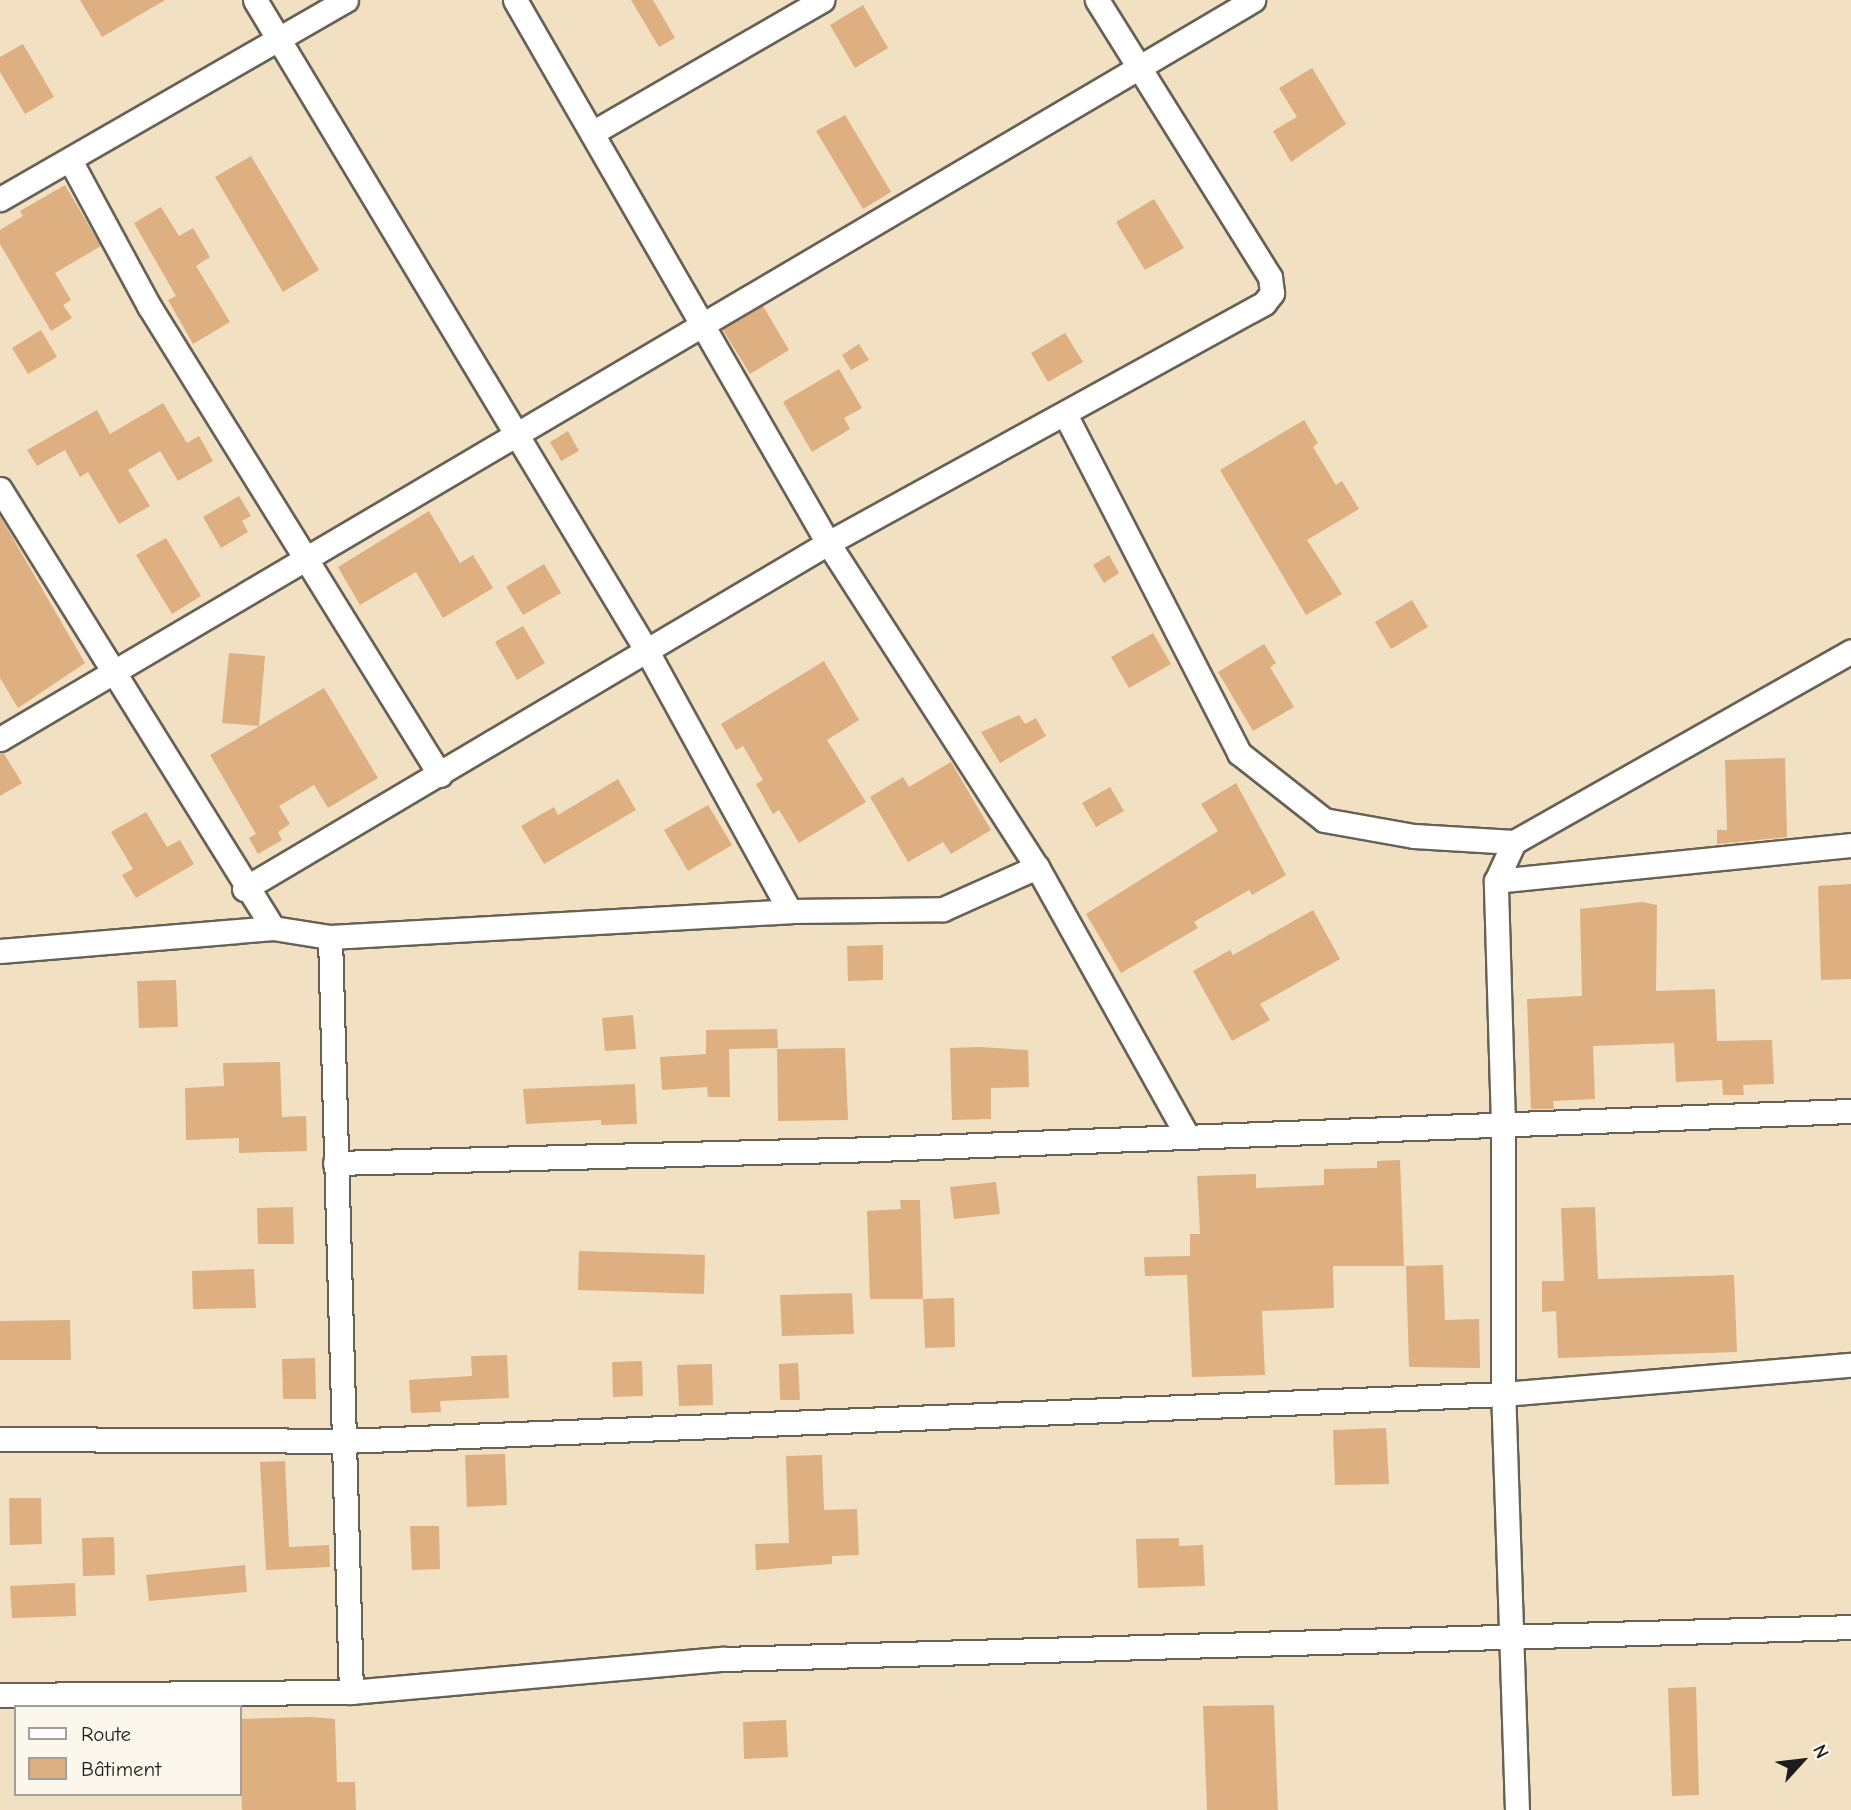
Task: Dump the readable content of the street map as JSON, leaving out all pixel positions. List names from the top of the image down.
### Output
{
  "legend": ["Route", "Bâtiment"],
  "north": "top right"
}
